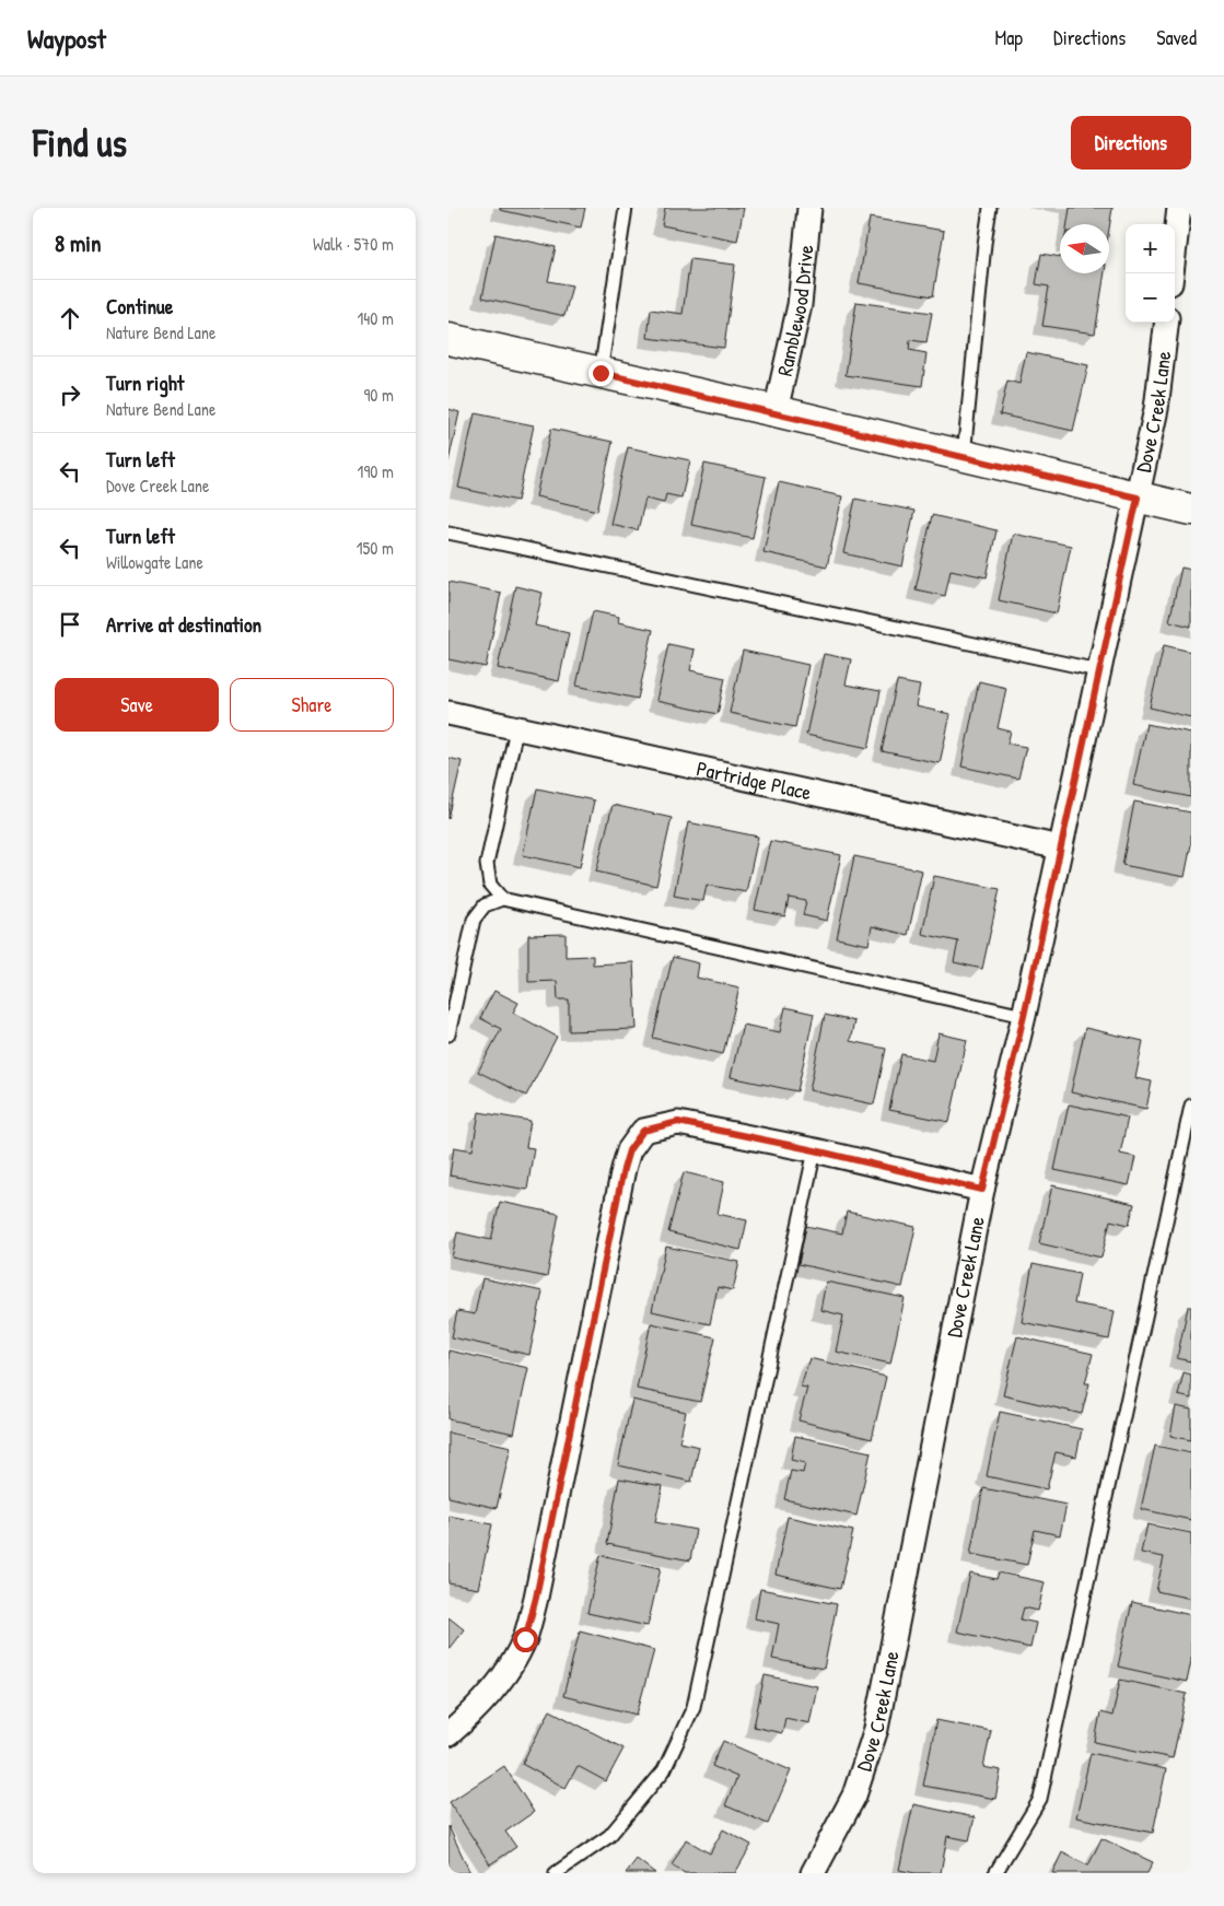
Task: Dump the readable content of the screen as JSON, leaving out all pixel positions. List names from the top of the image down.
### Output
{
  "streets": {
    "street": ["Ramblewood Drive", "Dove Creek Lane", "Partridge Place"]
  },
  "crossings": [
    ["Dove Creek Lane", "Partridge Place"]
  ],
  "north": "left",
  "page": {
    "header": "Waypost",
    "nav": ["Map", "Directions", "Saved"],
    "buttons": [
      "Directions",
      ["Save", "Share"]
    ],
    "title": "Find us",
    "heading": ["8 min", "Walk · 570 m"],
    "map_buttons": ["+", "−"],
    "list": [
      ["Continue", "Nature Bend Lane", "140 m"],
      ["Turn right", "Nature Bend Lane", "90 m"],
      ["Turn left", "Dove Creek Lane", "190 m"],
      ["Turn left", "Willowgate Lane", "150 m"],
      "Arrive at destination"
    ]
  }
}
